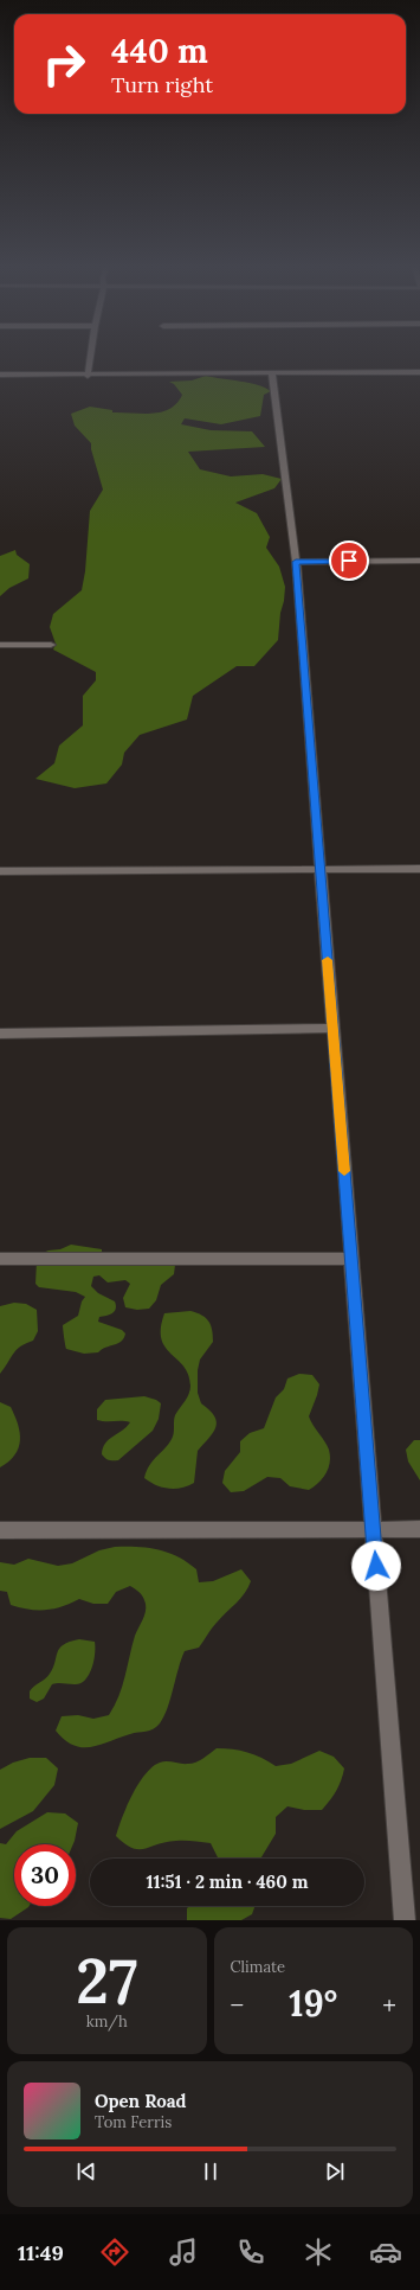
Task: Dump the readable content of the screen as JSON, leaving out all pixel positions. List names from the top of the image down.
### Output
{
  "page": {
    "turn": ["440 m", "Turn right"],
    "limit": "30",
    "trip": "11:51 · 2 min · 460 m",
    "tile": [
      ["27", "km/h"],
      "Climate"
    ],
    "heat": ["−", "19°", "+"],
    "song": ["Open Road", "Tom Ferris"],
    "tabs": "11:49"
  }
}
